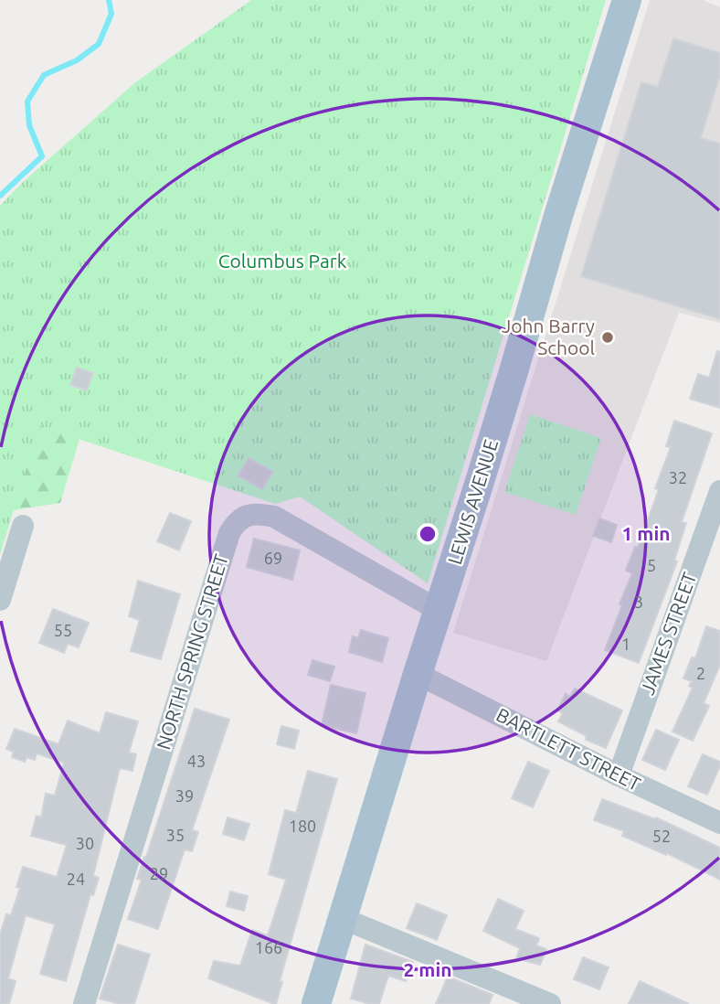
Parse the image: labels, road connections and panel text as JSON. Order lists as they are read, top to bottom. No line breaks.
{"streets":{"main road":["LEWIS AVENUE"],"street":["JAMES STREET","NORTH SPRING STREET","BARTLETT STREET"]},"crossings":[["LEWIS AVENUE","NORTH SPRING STREET"],["LEWIS AVENUE","BARTLETT STREET"],["JAMES STREET","BARTLETT STREET"]],"parks":["Columbus Park"],"places":["John Barry School"],"house_numbers":["32","69","5","3","55","1","2","43","39","180","35","52","30","29","24","166"],"rings":["1 min","2 min"]}
